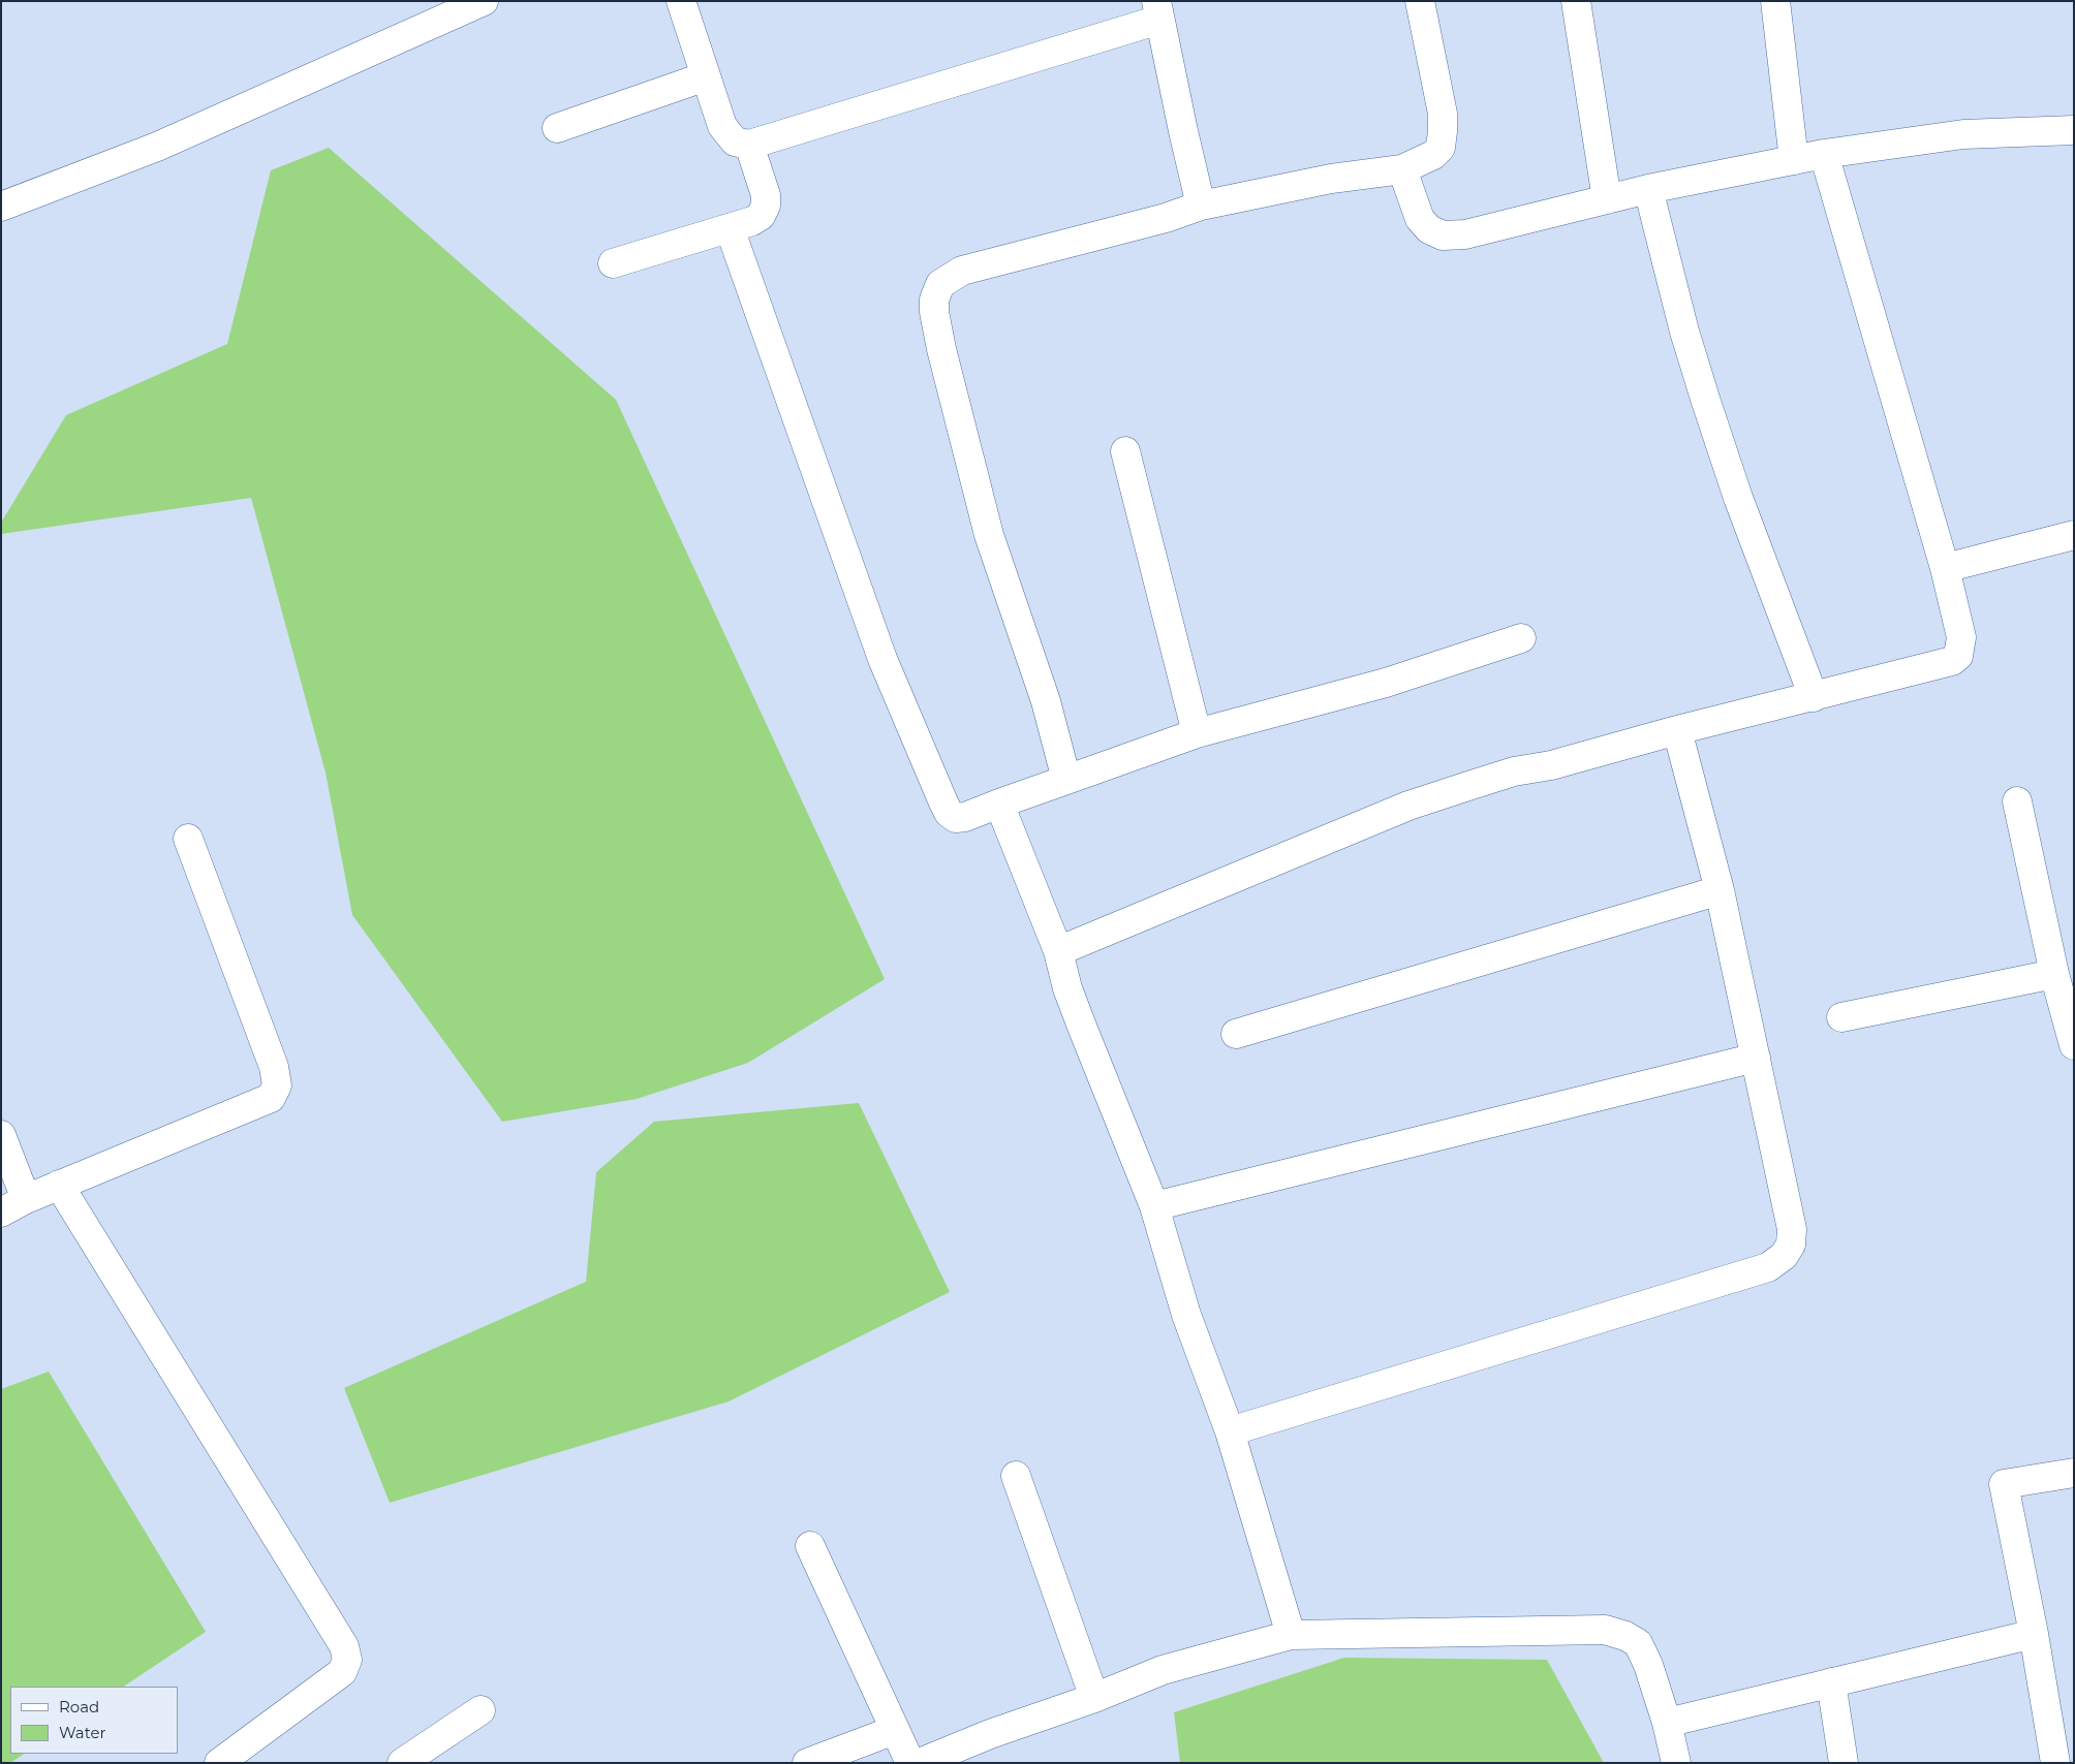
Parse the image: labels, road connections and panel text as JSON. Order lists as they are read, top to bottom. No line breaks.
{"legend":["Road","Water"]}
